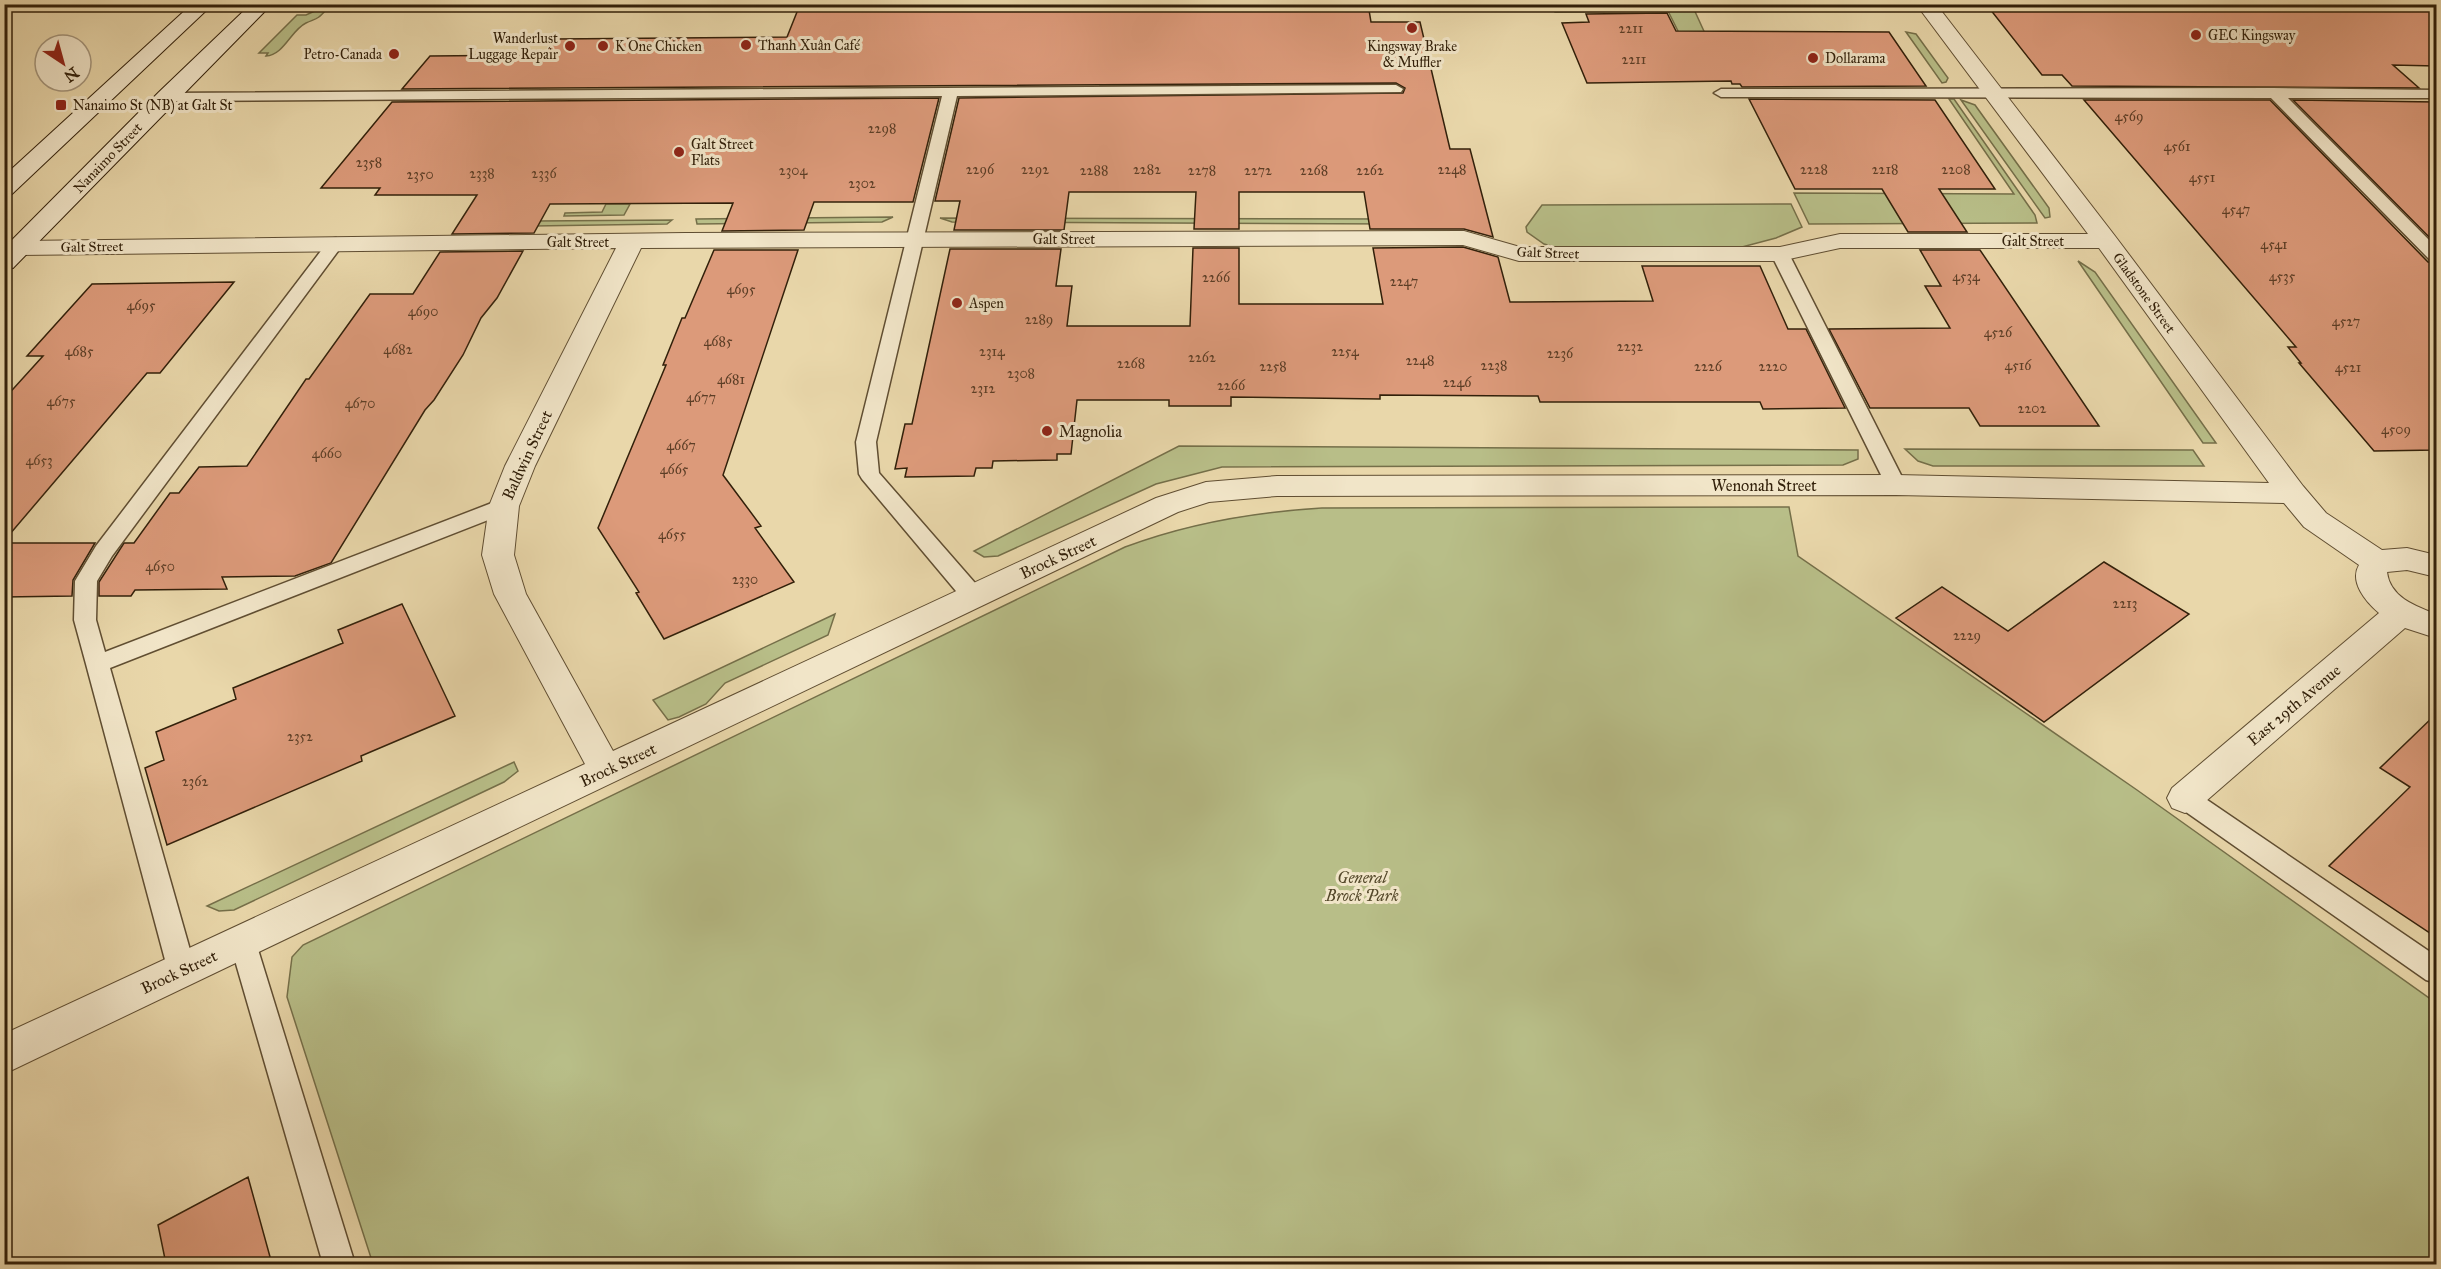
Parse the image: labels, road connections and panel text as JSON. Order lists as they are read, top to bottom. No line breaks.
{"streets":{"street":["Nanaimo Street","Galt Street","Gladstone Street","Baldwin Street","Wenonah Street","Brock Street","East 29th Avenue"]},"crossings":[["Nanaimo Street","Galt Street"],["Galt Street","Gladstone Street"],["Galt Street","Baldwin Street"],["Gladstone Street","Wenonah Street"],["Baldwin Street","Brock Street"],["Wenonah Street","Brock Street"]],"parks":["General Brock Park"],"places":{"other":["Kingsway Brake & Muffler","GEC Kingsway","Thanh Xuân Café","Wanderlust Luggage Repair","K One Chicken","Petro-Canada","Dollarama","Galt Street Flats","Aspen","Magnolia"],"transit":["Nanaimo St (NB) at Galt St"]},"house_numbers":["2211","2211","4569","2298","4561","2358","2296","2292","2282","2248","2228","2218","2208","2304","2288","2278","2272","2268","2262","2338","2336","2350","4551","2302","4547","4541","4534","4535","2266","2247","4695","4695","4690","2289","4527","4526","4685","2232","4682","4685","2314","2254","2236","2262","2248","2268","2238","4516","2258","2226","2220","4521","2308","4681","2246","2266","2312","4677","4675","4670","2202","4509","4667","4660","4653","4665","4655","4650","2330","2213","2229","2352","2362"],"north":"bottom right"}
